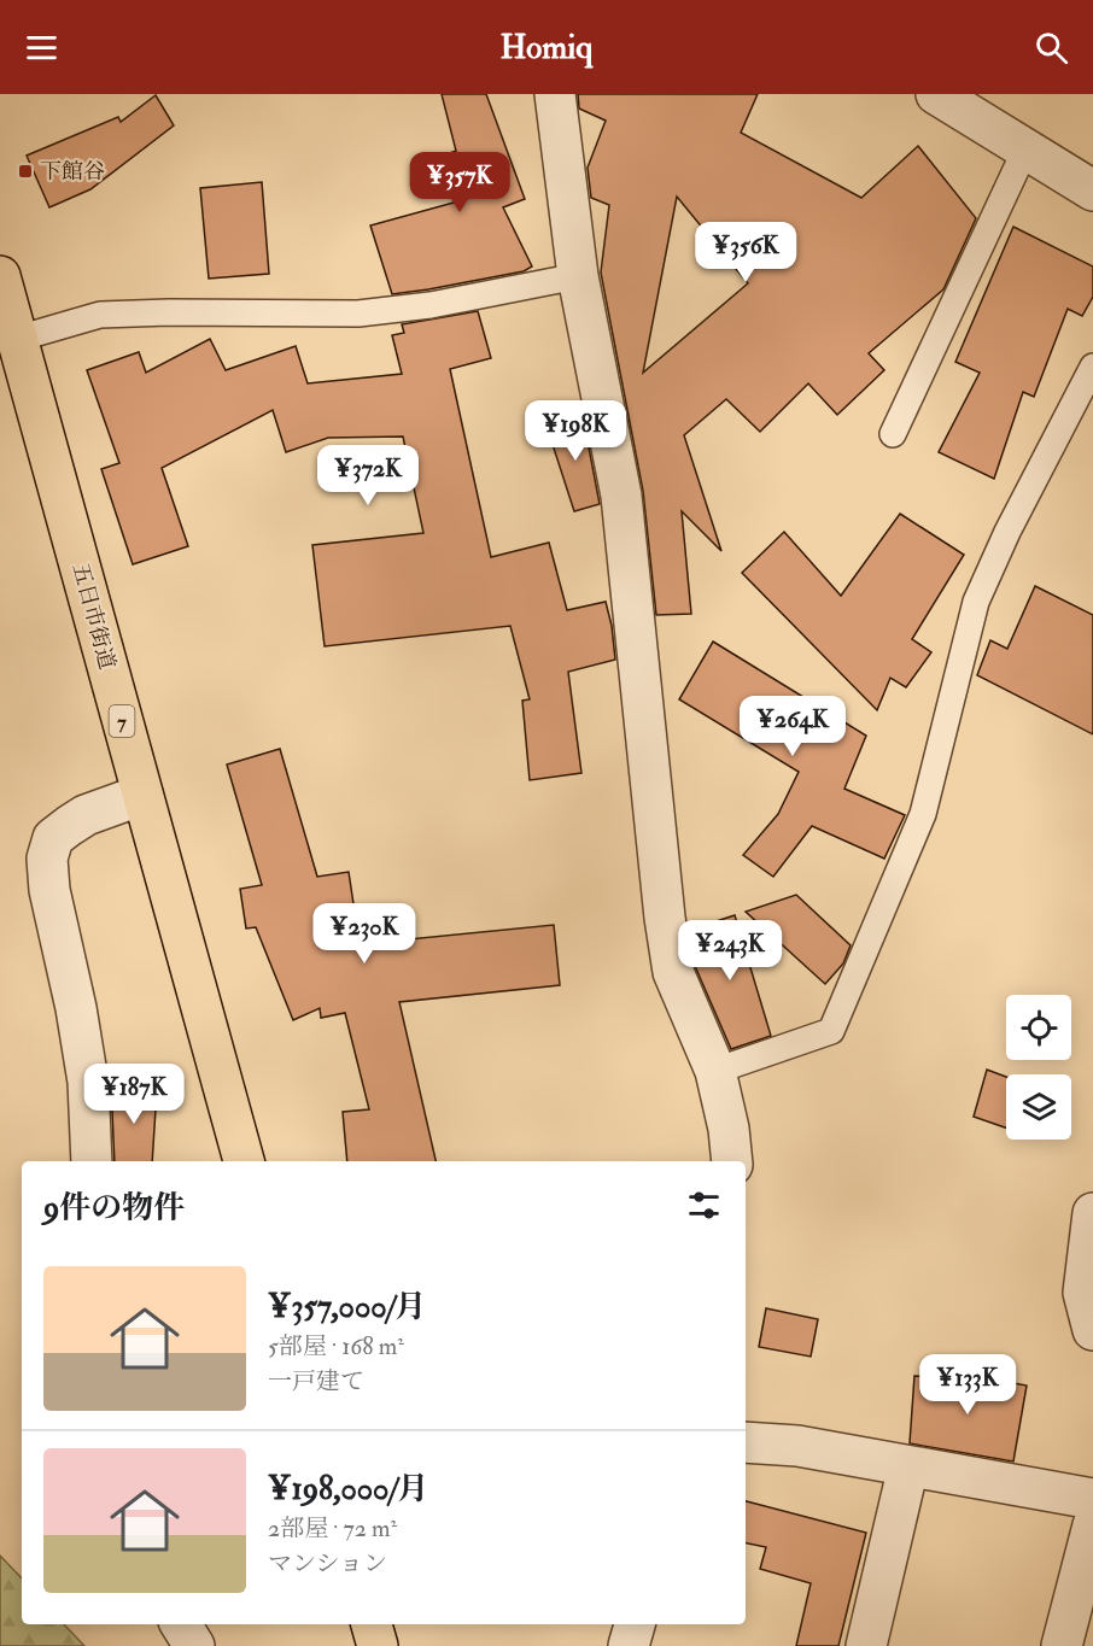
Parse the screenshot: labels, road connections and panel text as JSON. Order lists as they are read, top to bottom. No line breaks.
{"streets":{"main road":["五日市街道","7"]},"places":{"transit":["下館谷"]},"page":{"header":"Homiq","price":["¥357K","¥356K","¥198K","¥372K","¥264K","¥230K","¥243K","¥187K","¥133K"],"heading":"9件の物件","list":[{"name":"¥357,000/月","note":"5部屋 · 168 m² · 一戸建て"},{"name":"¥198,000/月","note":"2部屋 · 72 m² · マンション"}]}}
